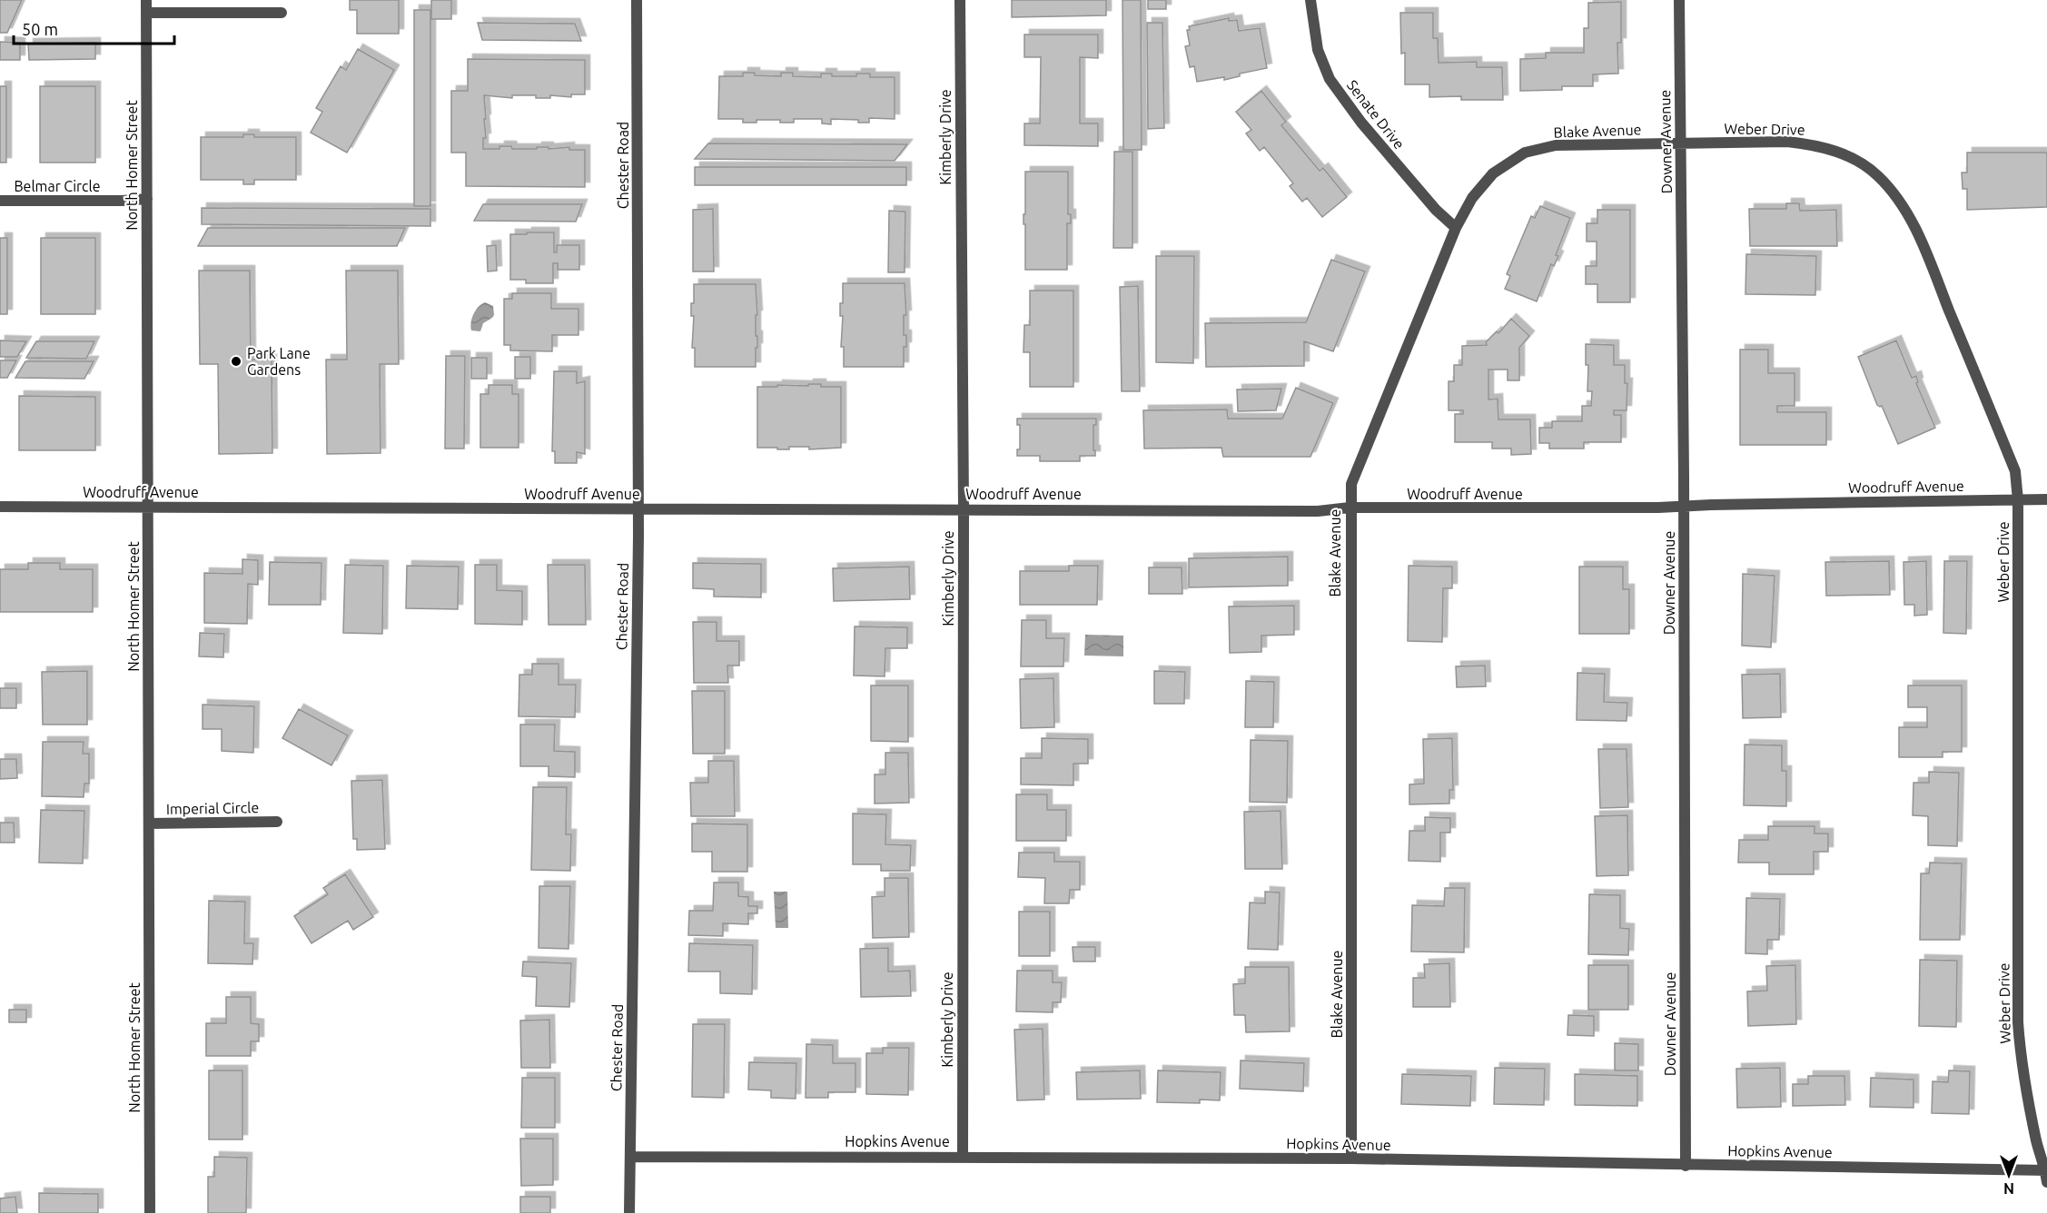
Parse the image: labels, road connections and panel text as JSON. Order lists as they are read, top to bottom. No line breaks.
{"streets":{"street":["Senate Drive","Weber Drive","Blake Avenue","Kimberly Drive","Downer Avenue","North Homer Street","Chester Road","Belmar Circle","Woodruff Avenue","Imperial Circle","Hopkins Avenue"]},"crossings":[["Senate Drive","Blake Avenue"],["Weber Drive","Blake Avenue"],["Weber Drive","Downer Avenue"],["Weber Drive","Woodruff Avenue"],["Weber Drive","Hopkins Avenue"],["Blake Avenue","Downer Avenue"],["Blake Avenue","Woodruff Avenue"],["Blake Avenue","Hopkins Avenue"],["Kimberly Drive","Woodruff Avenue"],["Kimberly Drive","Hopkins Avenue"],["Downer Avenue","Woodruff Avenue"],["Downer Avenue","Hopkins Avenue"],["North Homer Street","Belmar Circle"],["North Homer Street","Woodruff Avenue"],["North Homer Street","Imperial Circle"],["Chester Road","Woodruff Avenue"],["Chester Road","Hopkins Avenue"]],"places":["Park Lane Gardens"],"scale_bar":"50 m","north":"bottom"}
